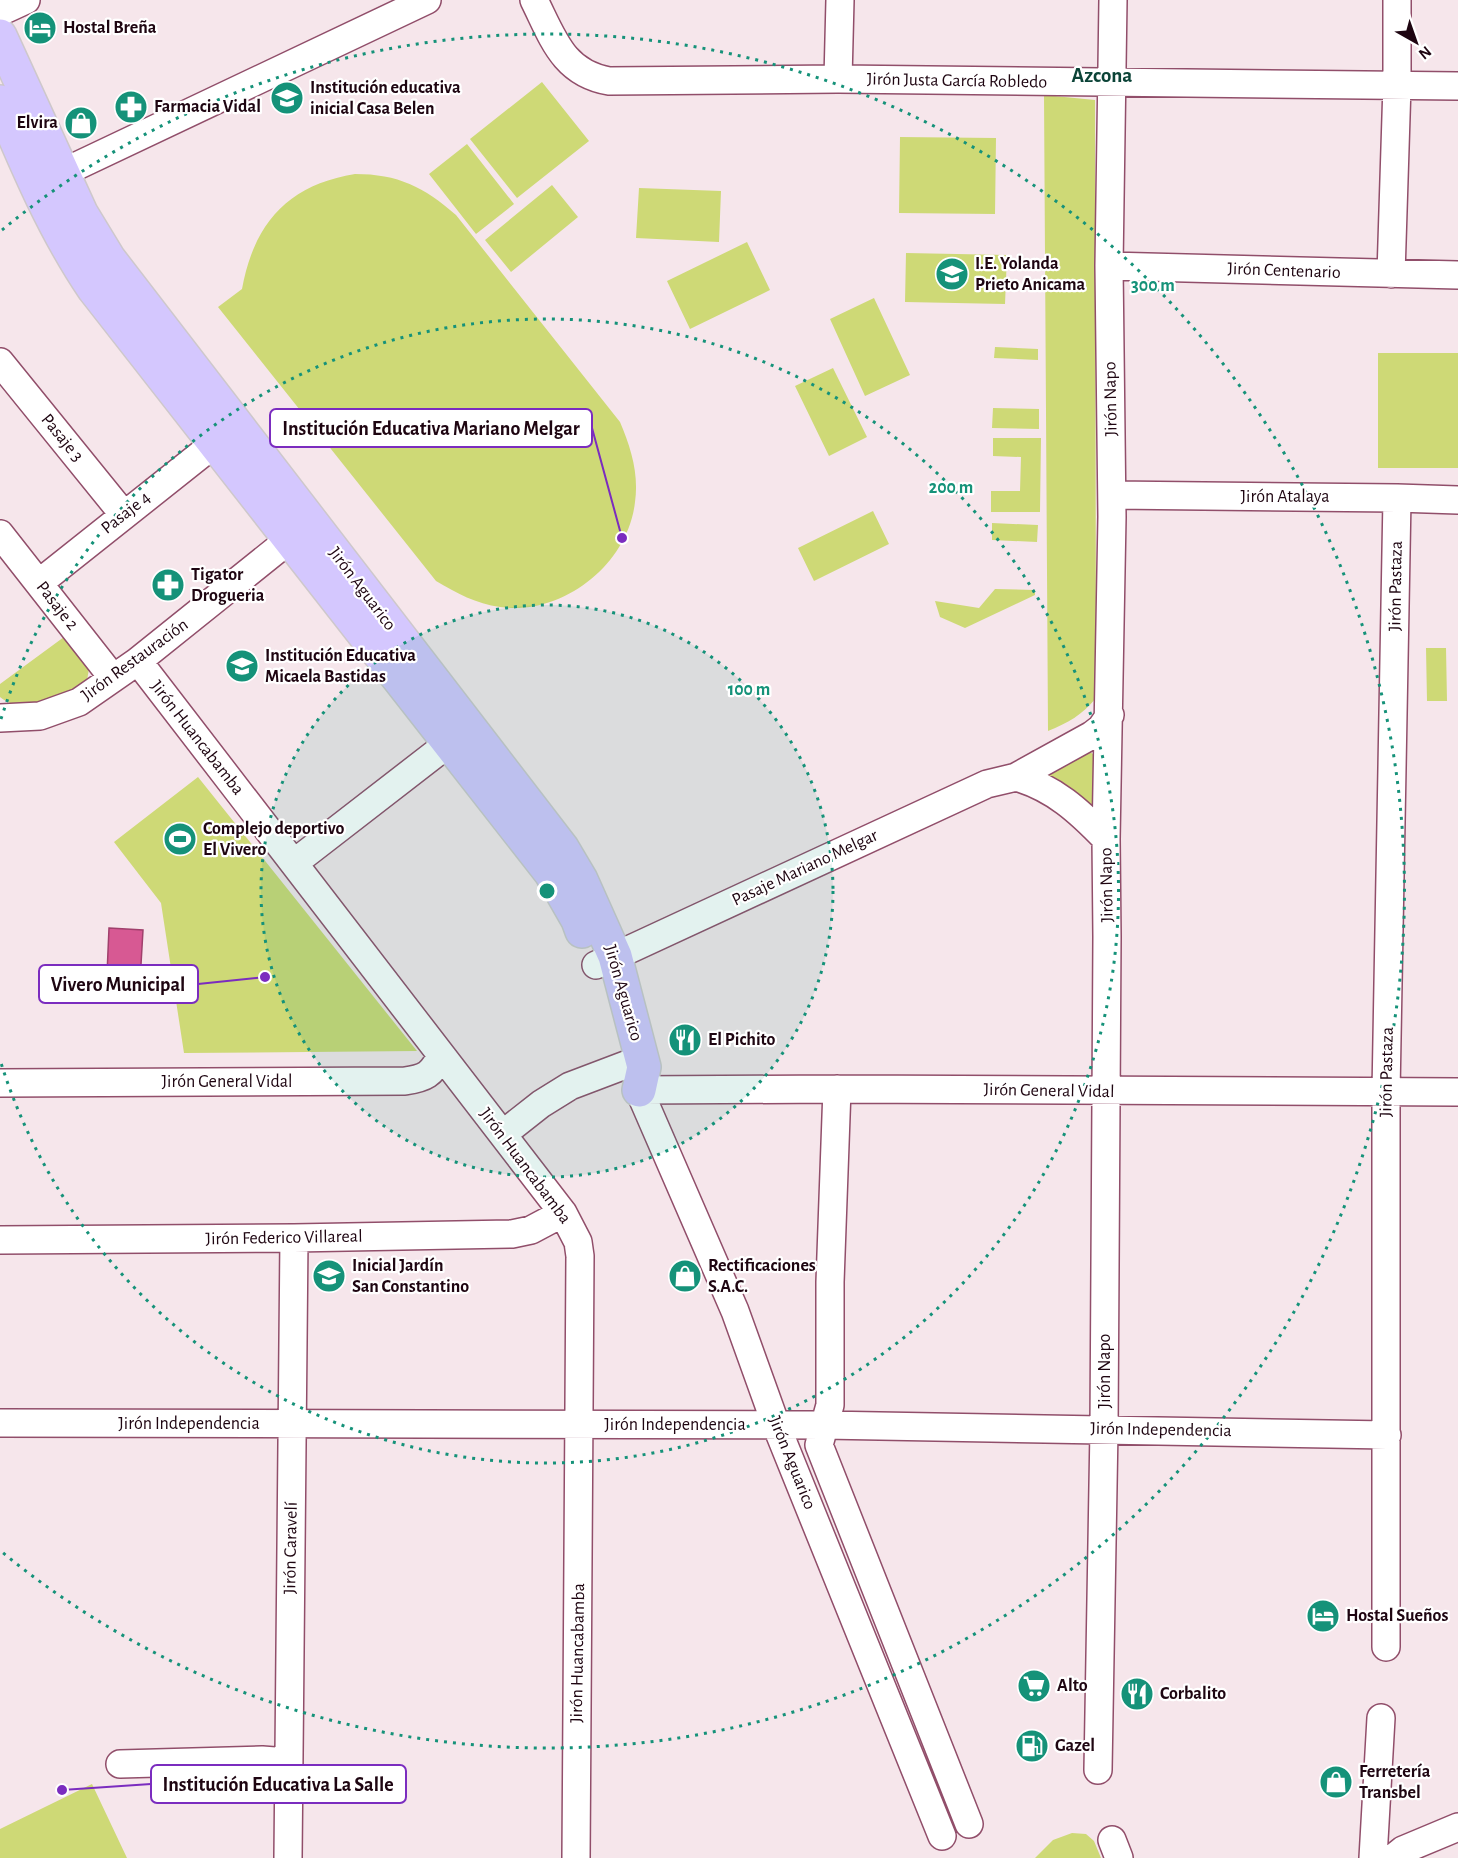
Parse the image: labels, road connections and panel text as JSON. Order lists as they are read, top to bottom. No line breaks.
{"streets":{"main road":["Jirón Aguarico"],"street":["Jirón Justa García Robledo","Jirón Centenario","Jirón Napo","Pasaje 3","Jirón Atalaya","Pasaje 4","Jirón Pastaza","Pasaje 2","Jirón Restauración","Jirón Huancabamba","Pasaje Mariano Melgar","Jirón General Vidal","Jirón Federico Villareal","Jirón Independencia","Jirón Caravelí"]},"crossings":[["Jirón Justa García Robledo","Jirón Napo"],["Jirón Centenario","Jirón Napo"],["Jirón Napo","Jirón Atalaya"],["Jirón Napo","Pasaje Mariano Melgar"],["Jirón Napo","Jirón General Vidal"],["Jirón Napo","Jirón Independencia"],["Pasaje 3","Pasaje 4"],["Jirón Atalaya","Jirón Pastaza"],["Pasaje 4","Jirón Aguarico"],["Pasaje 4","Pasaje 2"],["Jirón Pastaza","Jirón General Vidal"],["Jirón Pastaza","Jirón Independencia"],["Jirón Aguarico","Jirón Restauración"],["Jirón Aguarico","Pasaje Mariano Melgar"],["Jirón Aguarico","Jirón General Vidal"],["Jirón Aguarico","Jirón Independencia"],["Pasaje 2","Jirón Restauración"],["Jirón Restauración","Jirón Huancabamba"],["Jirón Huancabamba","Jirón General Vidal"],["Jirón Huancabamba","Jirón Federico Villareal"],["Jirón Huancabamba","Jirón Independencia"],["Jirón Federico Villareal","Jirón Caravelí"],["Jirón Independencia","Jirón Caravelí"]],"districts":["Azcona"],"places":{"hotel":["Hostal Breña","Hostal Sueños"],"school or university":["Institución educativa inicial Casa Belen","I.E. Yolanda Prieto Anicama","Institución Educativa Micaela Bastidas","Inicial Jardín San Constantino"],"pharmacy":["Farmacia Vidal","Tigator Drogueria"],"shop":["Elvira","Rectificaciones S.A.C.","Ferretería Transbel"],"other":["Institución Educativa Mariano Melgar","Vivero Municipal","Institución Educativa La Salle"],"sports":["Complejo deportivo El Vivero"],"restaurant":["El Pichito","Corbalito"],"supermarket":["Alto"],"fuel station":["Gazel"]},"north":"bottom right","rings":["300 m","200 m","100 m"]}
